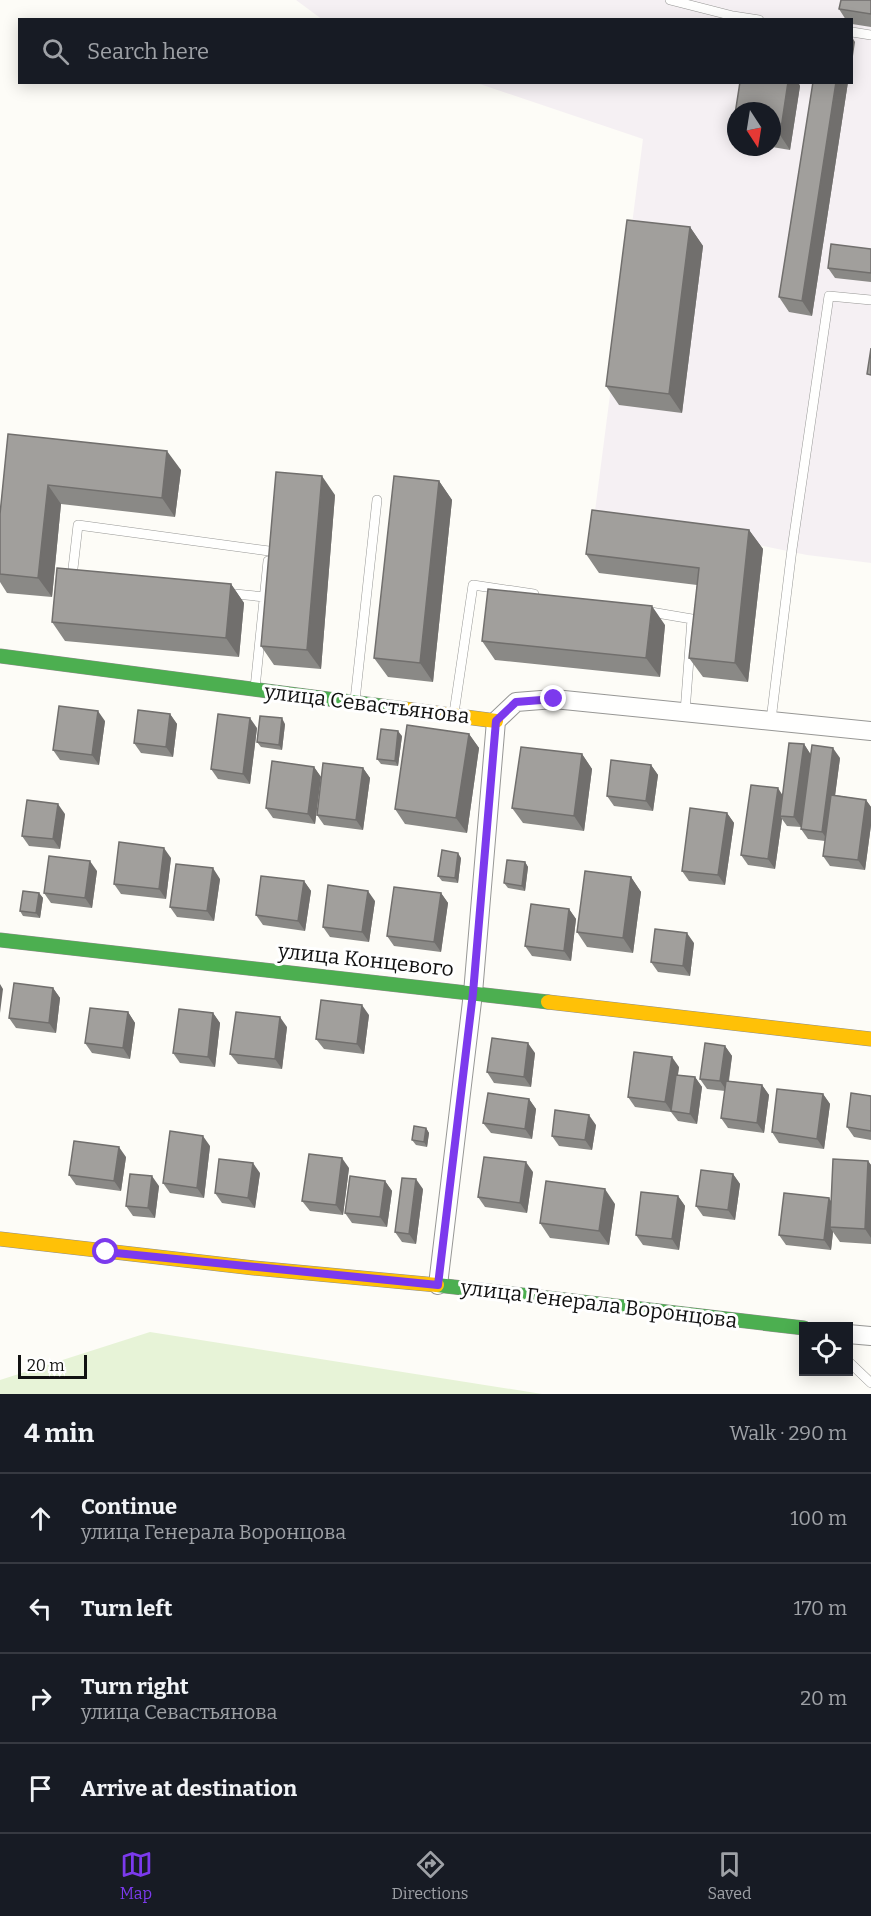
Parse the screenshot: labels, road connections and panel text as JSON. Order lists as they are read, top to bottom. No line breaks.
{"streets":{"street":["улица Севастьянова","улица Концевого","улица Генерала Воронцова"]},"scale_bar":"20 m","north":"bottom","page":{"search":"Search here","scale":"20 m","heading":["4 min","Walk · 290 m"],"list":[["Continue","улица Генерала Воронцова","100 m"],["Turn left","170 m"],["Turn right","улица Севастьянова","20 m"],"Arrive at destination"],"nav":["Map","Directions","Saved"]}}
